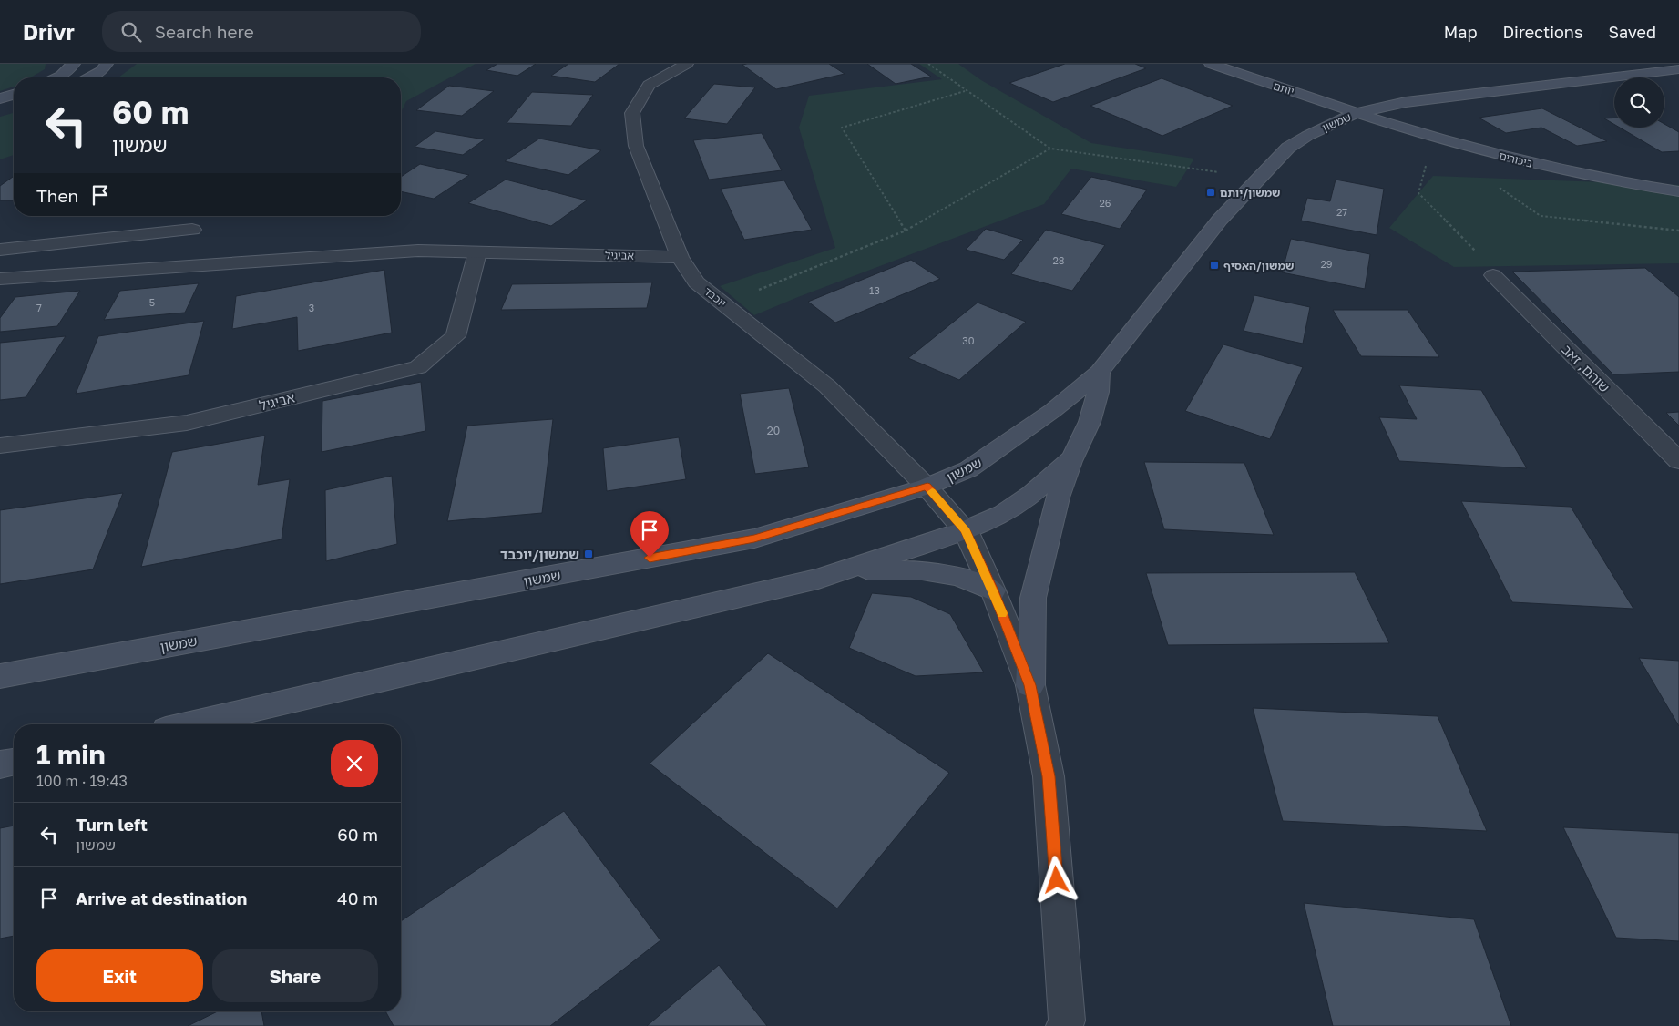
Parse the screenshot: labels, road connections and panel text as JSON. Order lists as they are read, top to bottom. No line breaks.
{"streets":{"street":["יותם","שמשון","ביכורים","אביגיל","יוכבד","שוהם, זאב"]},"crossings":[["יותם","שמשון"],["יותם","ביכורים"],["שמשון","ביכורים"],["שמשון","יוכבד"],["אביגיל","יוכבד"]],"places":{"transit":["שמשון/יותם","שמשון/האסיף","שמשון/יוכבד"]},"house_numbers":["26","27","28","29","13","5","7","3","30","20"],"page":{"header":"Drivr","search":"Search here","nav":["Map","Directions","Saved"],"turn":["60 m","שמשון"],"then":"Then","heading":["1 min","100 m · 19:43"],"list":[{"name":"Turn left","note":"שמשון","value":"60 m"},{"name":"Arrive at destination","value":"40 m"}],"buttons":["Exit","Share"]}}
